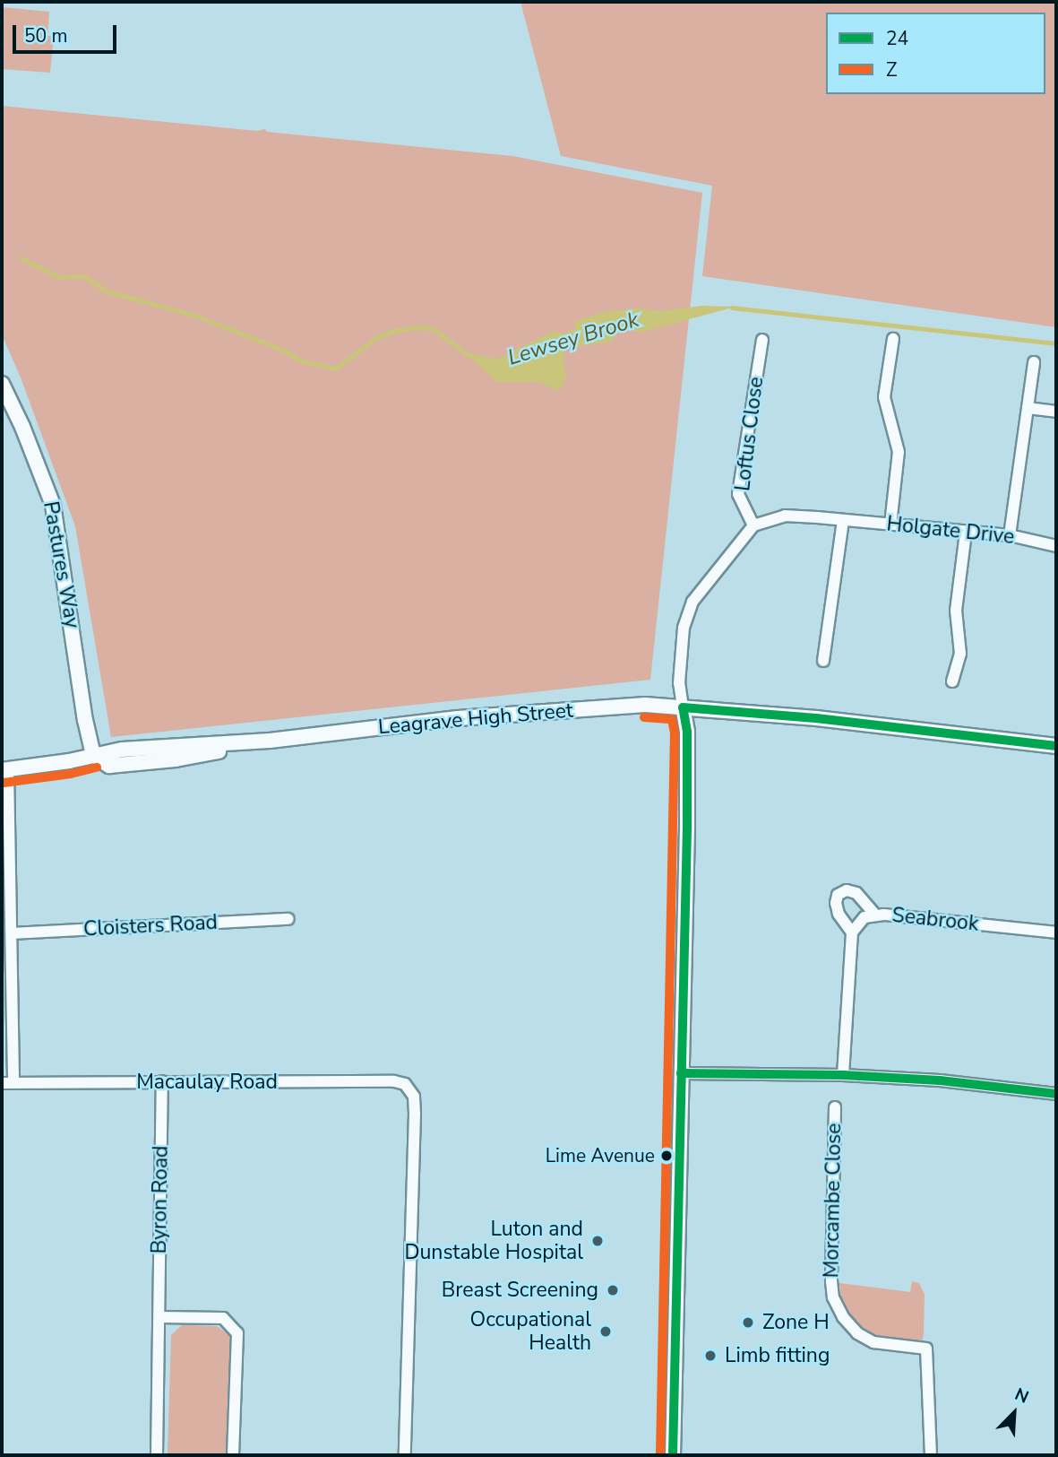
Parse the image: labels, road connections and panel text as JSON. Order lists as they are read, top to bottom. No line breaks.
{"streets":{"street":["Loftus Close","Holgate Drive","Pastures Way","Leagrave High Street","Seabrook","Cloisters Road","Macaulay Road","Byron Road","Morcambe Close"]},"crossings":[["Loftus Close","Holgate Drive"],["Pastures Way","Leagrave High Street"],["Macaulay Road","Byron Road"]],"water":["Lewsey Brook"],"places":["Lime Avenue","Luton and Dunstable Hospital","Breast Screening","Zone H","Occupational Health","Limb fitting"],"lines":["transit line 24","transit line Z"],"legend":["24","Z"],"scale_bar":"50 m","north":"top right"}
